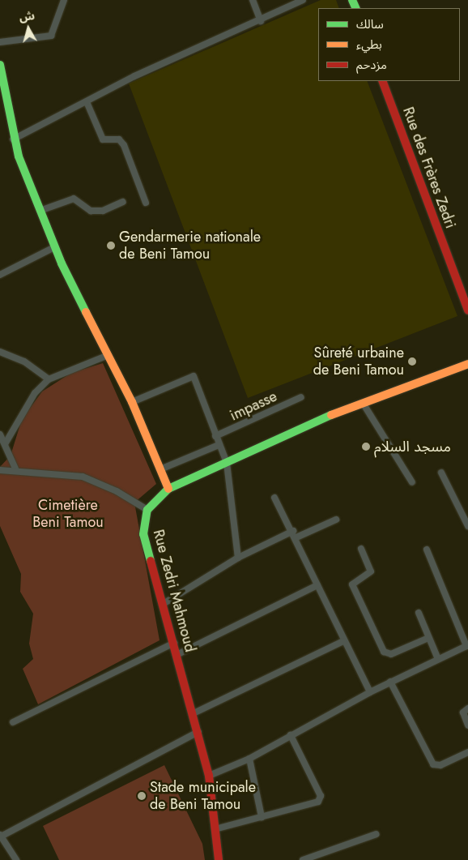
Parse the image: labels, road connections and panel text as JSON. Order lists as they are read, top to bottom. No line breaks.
{"streets":{"street":["Rue des Frères Zedri","impasse","Rue Zedri Mahmoud"]},"parks":["Cimetière Beni Tamou"],"places":["Gendarmerie nationale de Beni Tamou","Sûreté urbaine de Beni Tamou","مسجد السلام","Stade municipale de Beni Tamou"],"legend":["سالك","بطيء","مزدحم"],"north":"top"}
